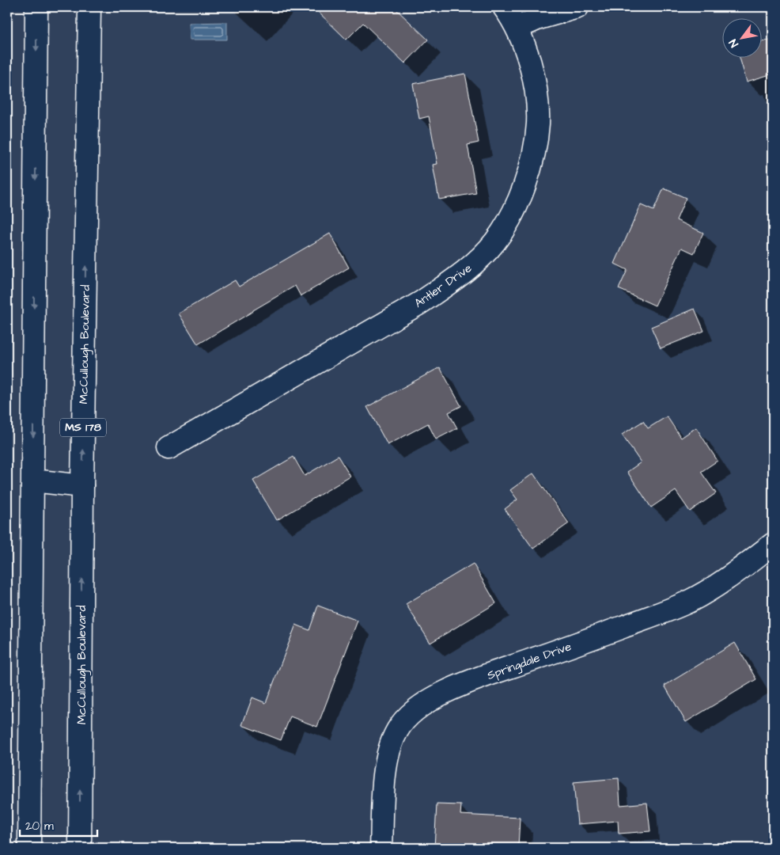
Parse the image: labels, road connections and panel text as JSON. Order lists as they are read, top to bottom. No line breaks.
{"streets":{"main road":["Antler Drive","McCullough Boulevard","MS 178","Springdale Drive"]},"scale_bar":"20 m","north":"bottom left"}
